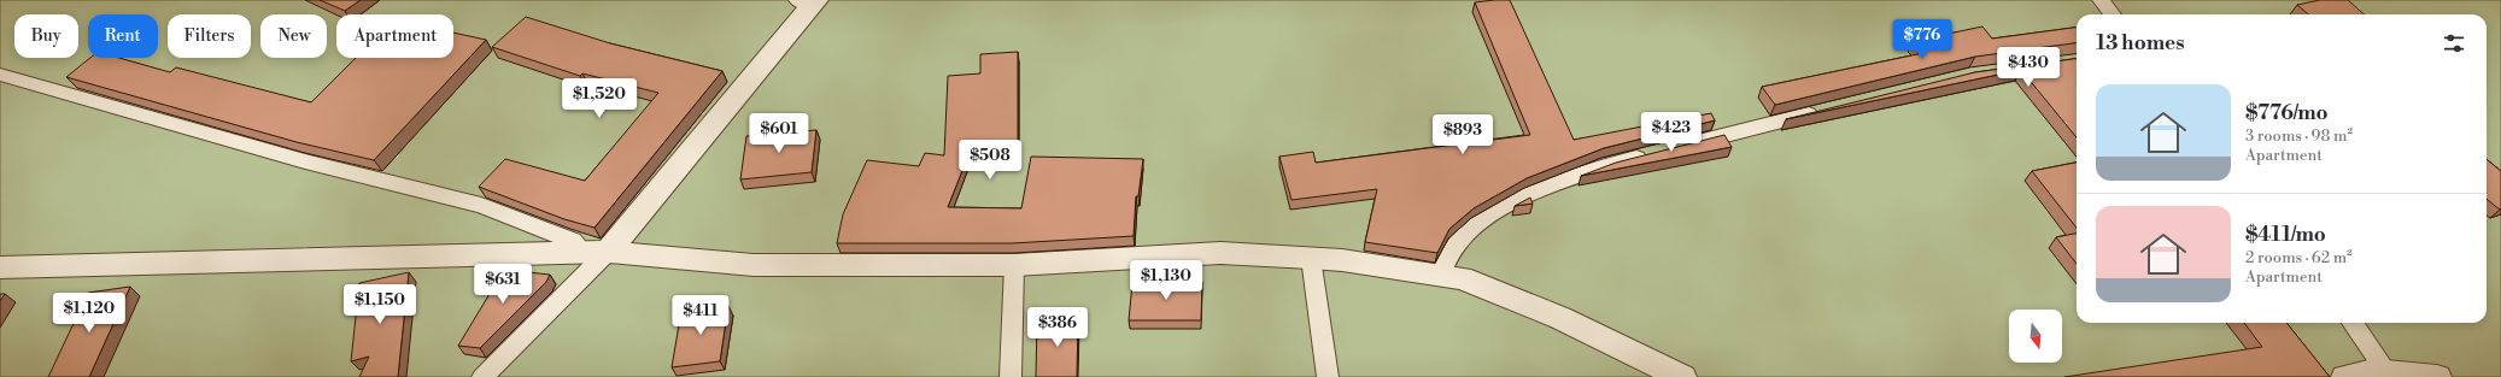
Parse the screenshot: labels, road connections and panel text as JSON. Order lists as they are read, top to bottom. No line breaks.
{"north":"bottom","page":{"chip":["Buy","Rent","Filters","New","Apartment"],"heading":"13 homes","price":["$776","$430","$1,520","$423","$601","$893","$508","$1,130","$631","$1,150","$1,120","$411","$386"],"list":[{"name":"$776/mo","note":"3 rooms · 98 m² · Apartment"},{"name":"$411/mo","note":"2 rooms · 62 m² · Apartment"}]}}
